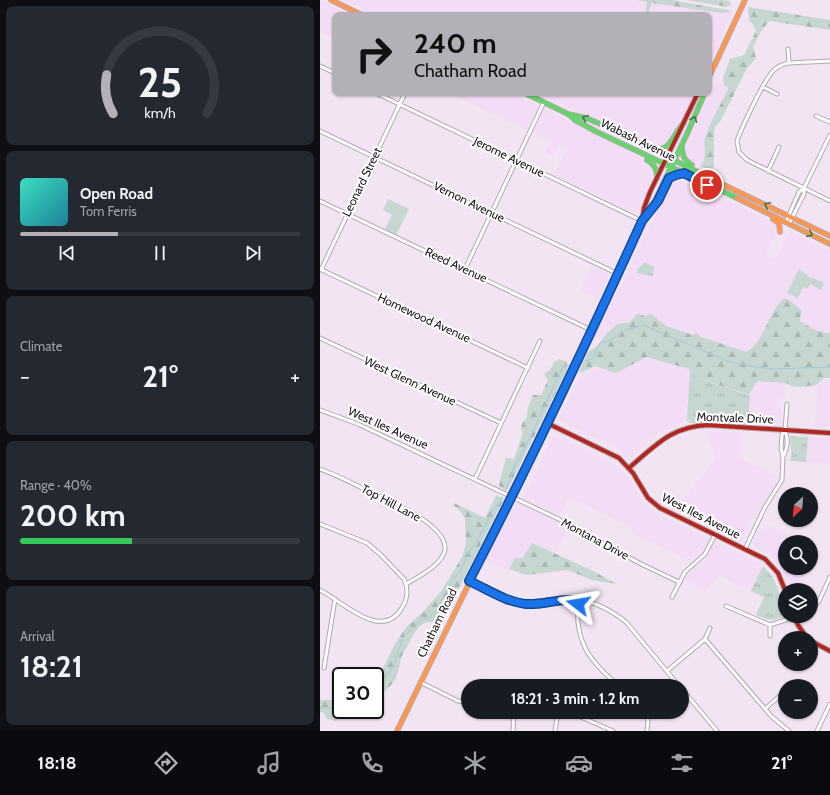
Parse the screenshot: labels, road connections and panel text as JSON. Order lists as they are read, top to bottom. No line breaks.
{"streets":{"main road":["Wabash Avenue","Montvale Drive","West Iles Avenue","Chatham Road"],"street":["Jerome Avenue","Leonard Street","Vernon Avenue","Reed Avenue","Homewood Avenue","West Glenn Avenue","Top Hill Lane","Montana Drive"]},"crossings":[["Wabash Avenue","Chatham Road"],["Jerome Avenue","Leonard Street"],["Jerome Avenue","Chatham Road"],["Leonard Street","Vernon Avenue"],["Leonard Street","Reed Avenue"],["Leonard Street","Homewood Avenue"],["Vernon Avenue","Chatham Road"],["Reed Avenue","Chatham Road"],["Montvale Drive","West Iles Avenue"],["West Iles Avenue","Montana Drive"],["West Iles Avenue","Chatham Road"],["Montana Drive","Chatham Road"]],"north":"bottom left","page":{"turn":["240 m","Chatham Road"],"song":["Open Road","Tom Ferris"],"tile":["Climate",["Range · 40%","200 km"],["Arrival","18:21"]],"heat":["−","21°","+"],"map_buttons":["+","−"],"limit":"30","trip":"18:21 · 3 min · 1.2 km","tabs":["18:18","21°"],"gauge":["25","km/h"]}}
